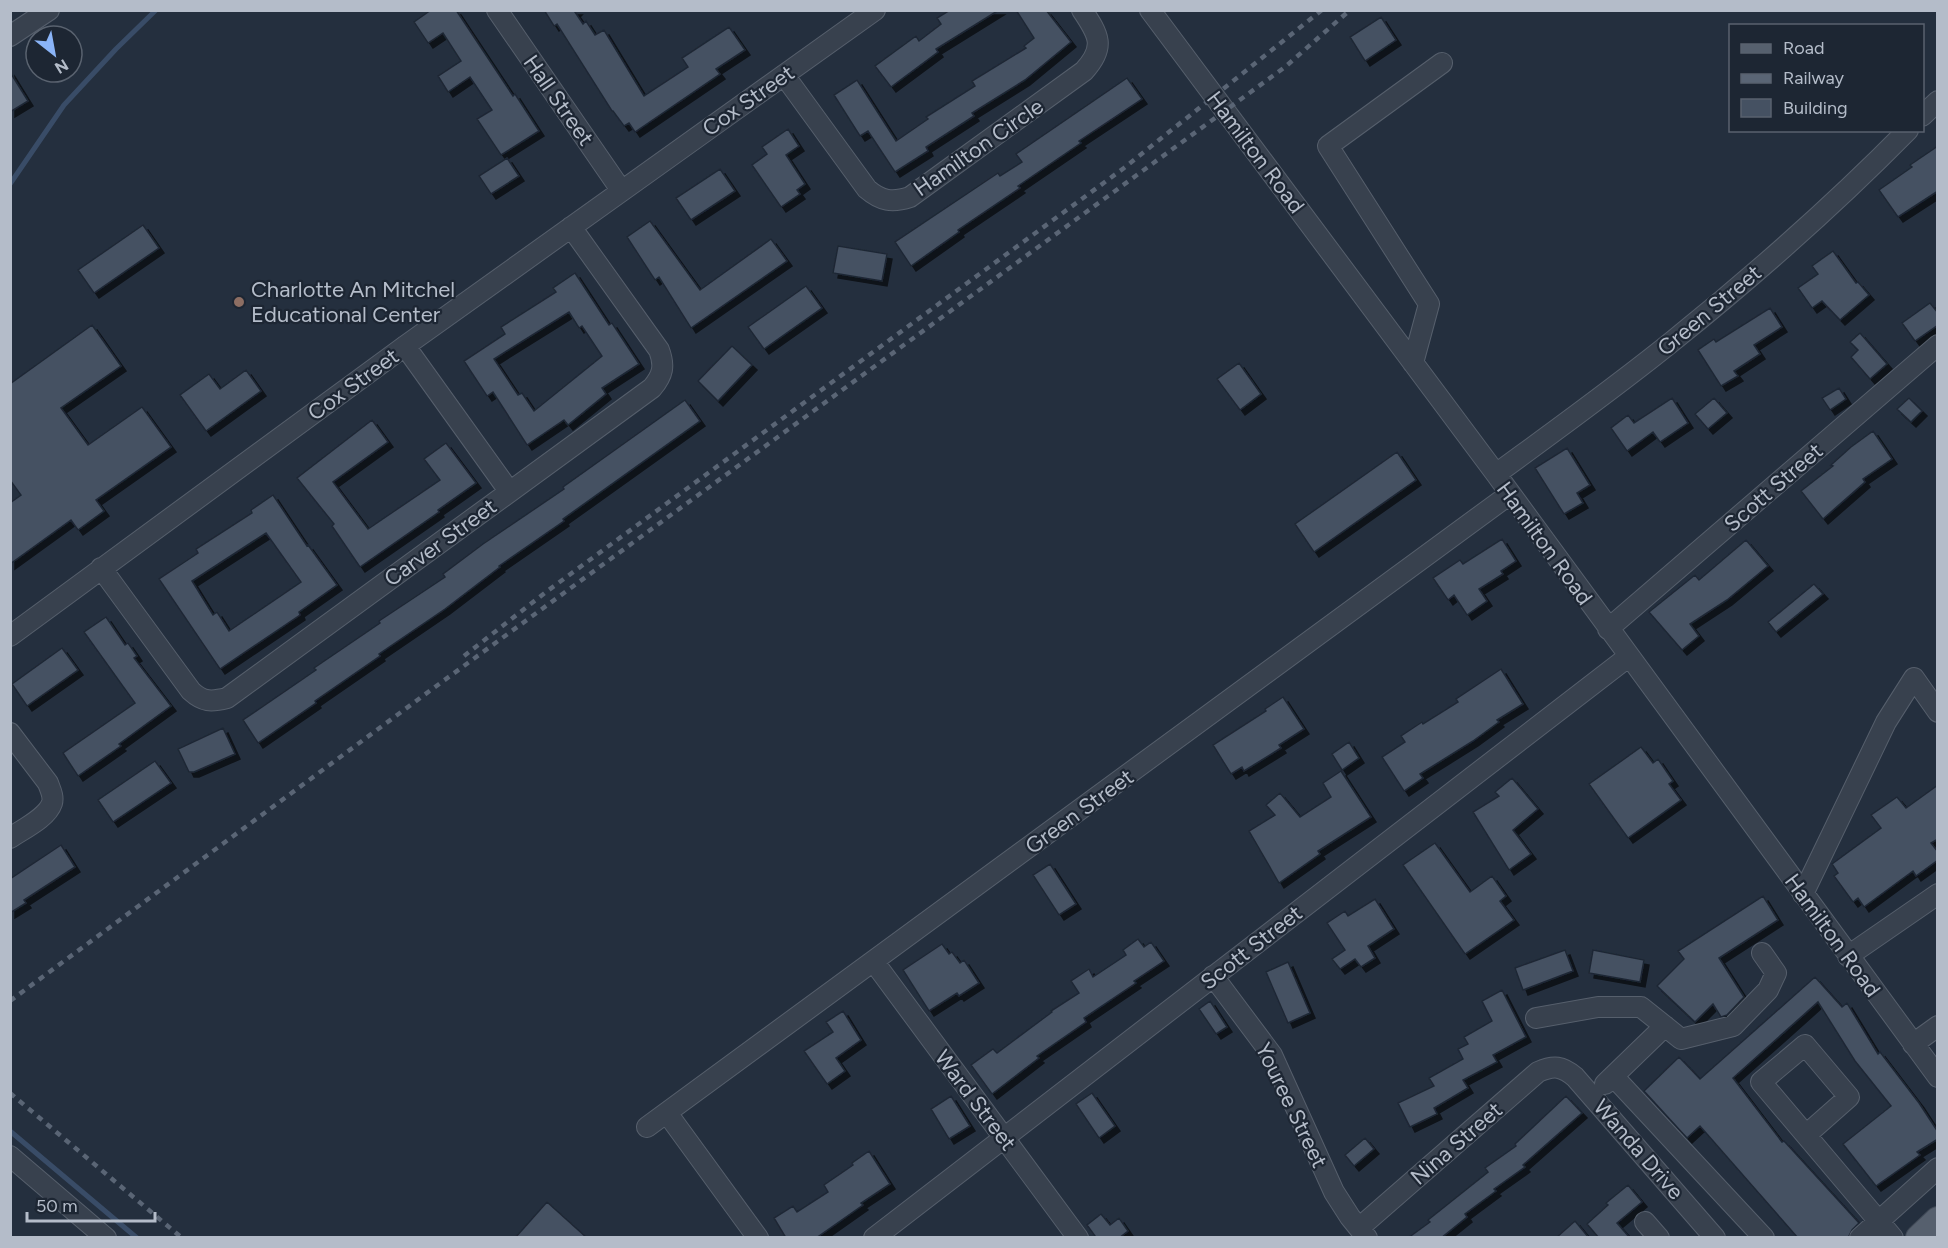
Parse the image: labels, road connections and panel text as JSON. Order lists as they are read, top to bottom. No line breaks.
{"streets":{"street":["Hall Street","Cox Street","Hamilton Circle","Hamilton Road","Green Street","Scott Street","Carver Street","Ward Street","Youree Street","Nina Street","Wanda Drive"]},"crossings":[["Hall Street","Cox Street"],["Cox Street","Hamilton Circle"],["Cox Street","Carver Street"],["Hamilton Road","Green Street"],["Hamilton Road","Scott Street"],["Green Street","Ward Street"],["Scott Street","Ward Street"],["Scott Street","Youree Street"],["Youree Street","Nina Street"],["Nina Street","Wanda Drive"]],"places":["Charlotte An Mitchel Educational Center"],"legend":["Road","Railway","Building"],"scale_bar":"50 m","north":"bottom right"}
